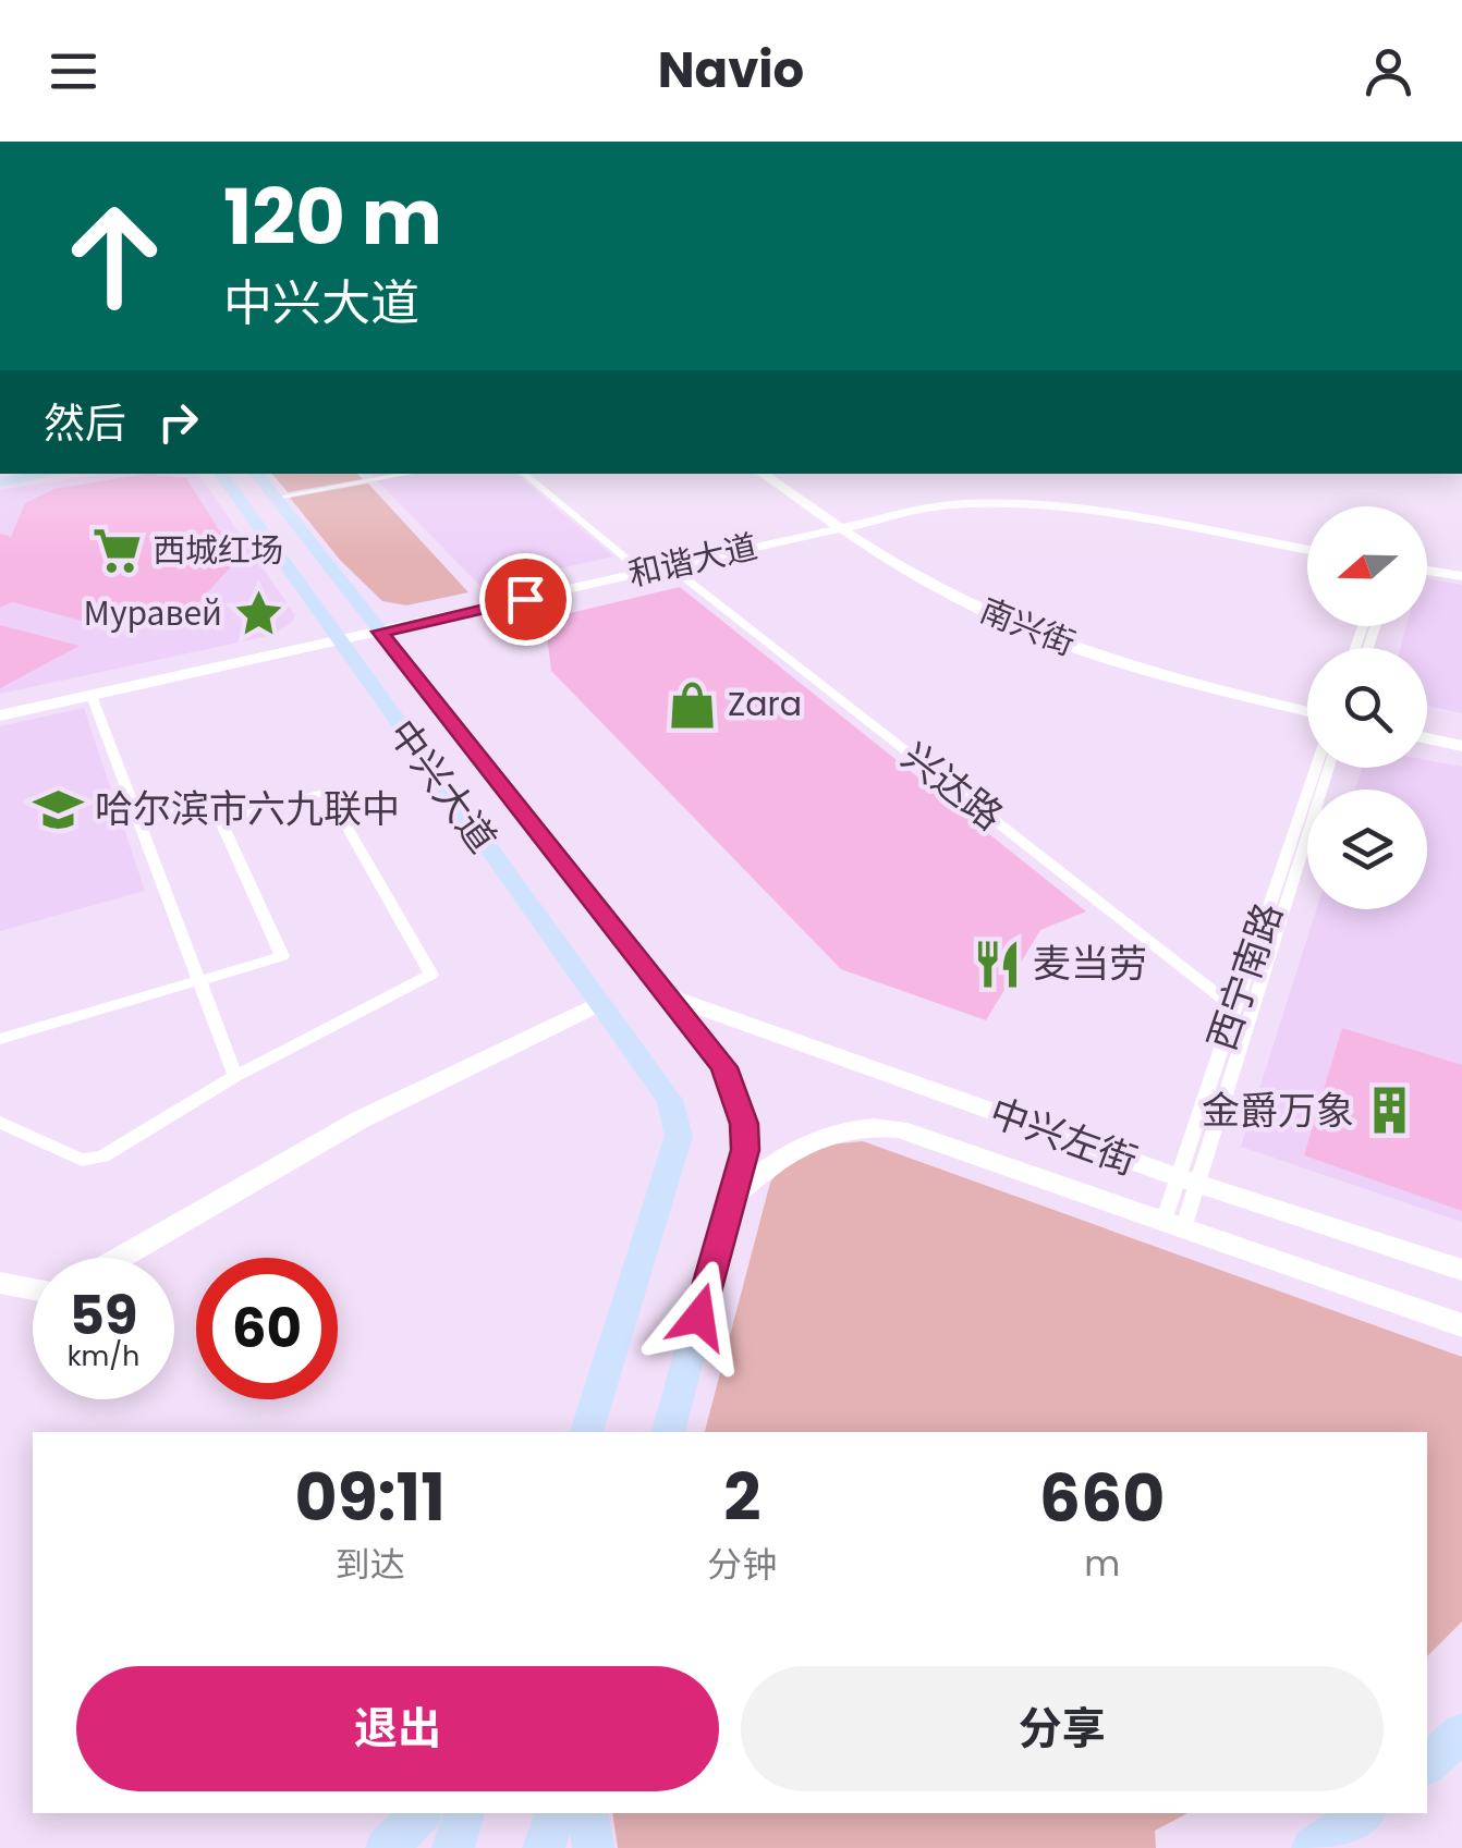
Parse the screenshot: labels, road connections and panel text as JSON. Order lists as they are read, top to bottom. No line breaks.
{"streets":{"main road":["和谐大道","南兴街","中兴大道","中兴左街"],"street":["兴达路","西宁南路"]},"crossings":[["和谐大道","南兴街"],["和谐大道","中兴大道"],["和谐大道","兴达路"],["中兴大道","中兴左街"],["兴达路","西宁南路"],["西宁南路","中兴左街"]],"places":{"supermarket":["西城红场"],"place":["Муравей"],"shop":["Zara"],"school or university":["哈尔滨市六九联中"],"restaurant":["麦当劳"],"building":["金爵万象"]},"north":"left","page":{"header":"Navio","turn":["120 m","中兴大道"],"then":"然后","speed":"59 km/h","limit":"60","eta":["09:11","到达","2","分钟","660","m"],"buttons":["退出","分享"]}}
